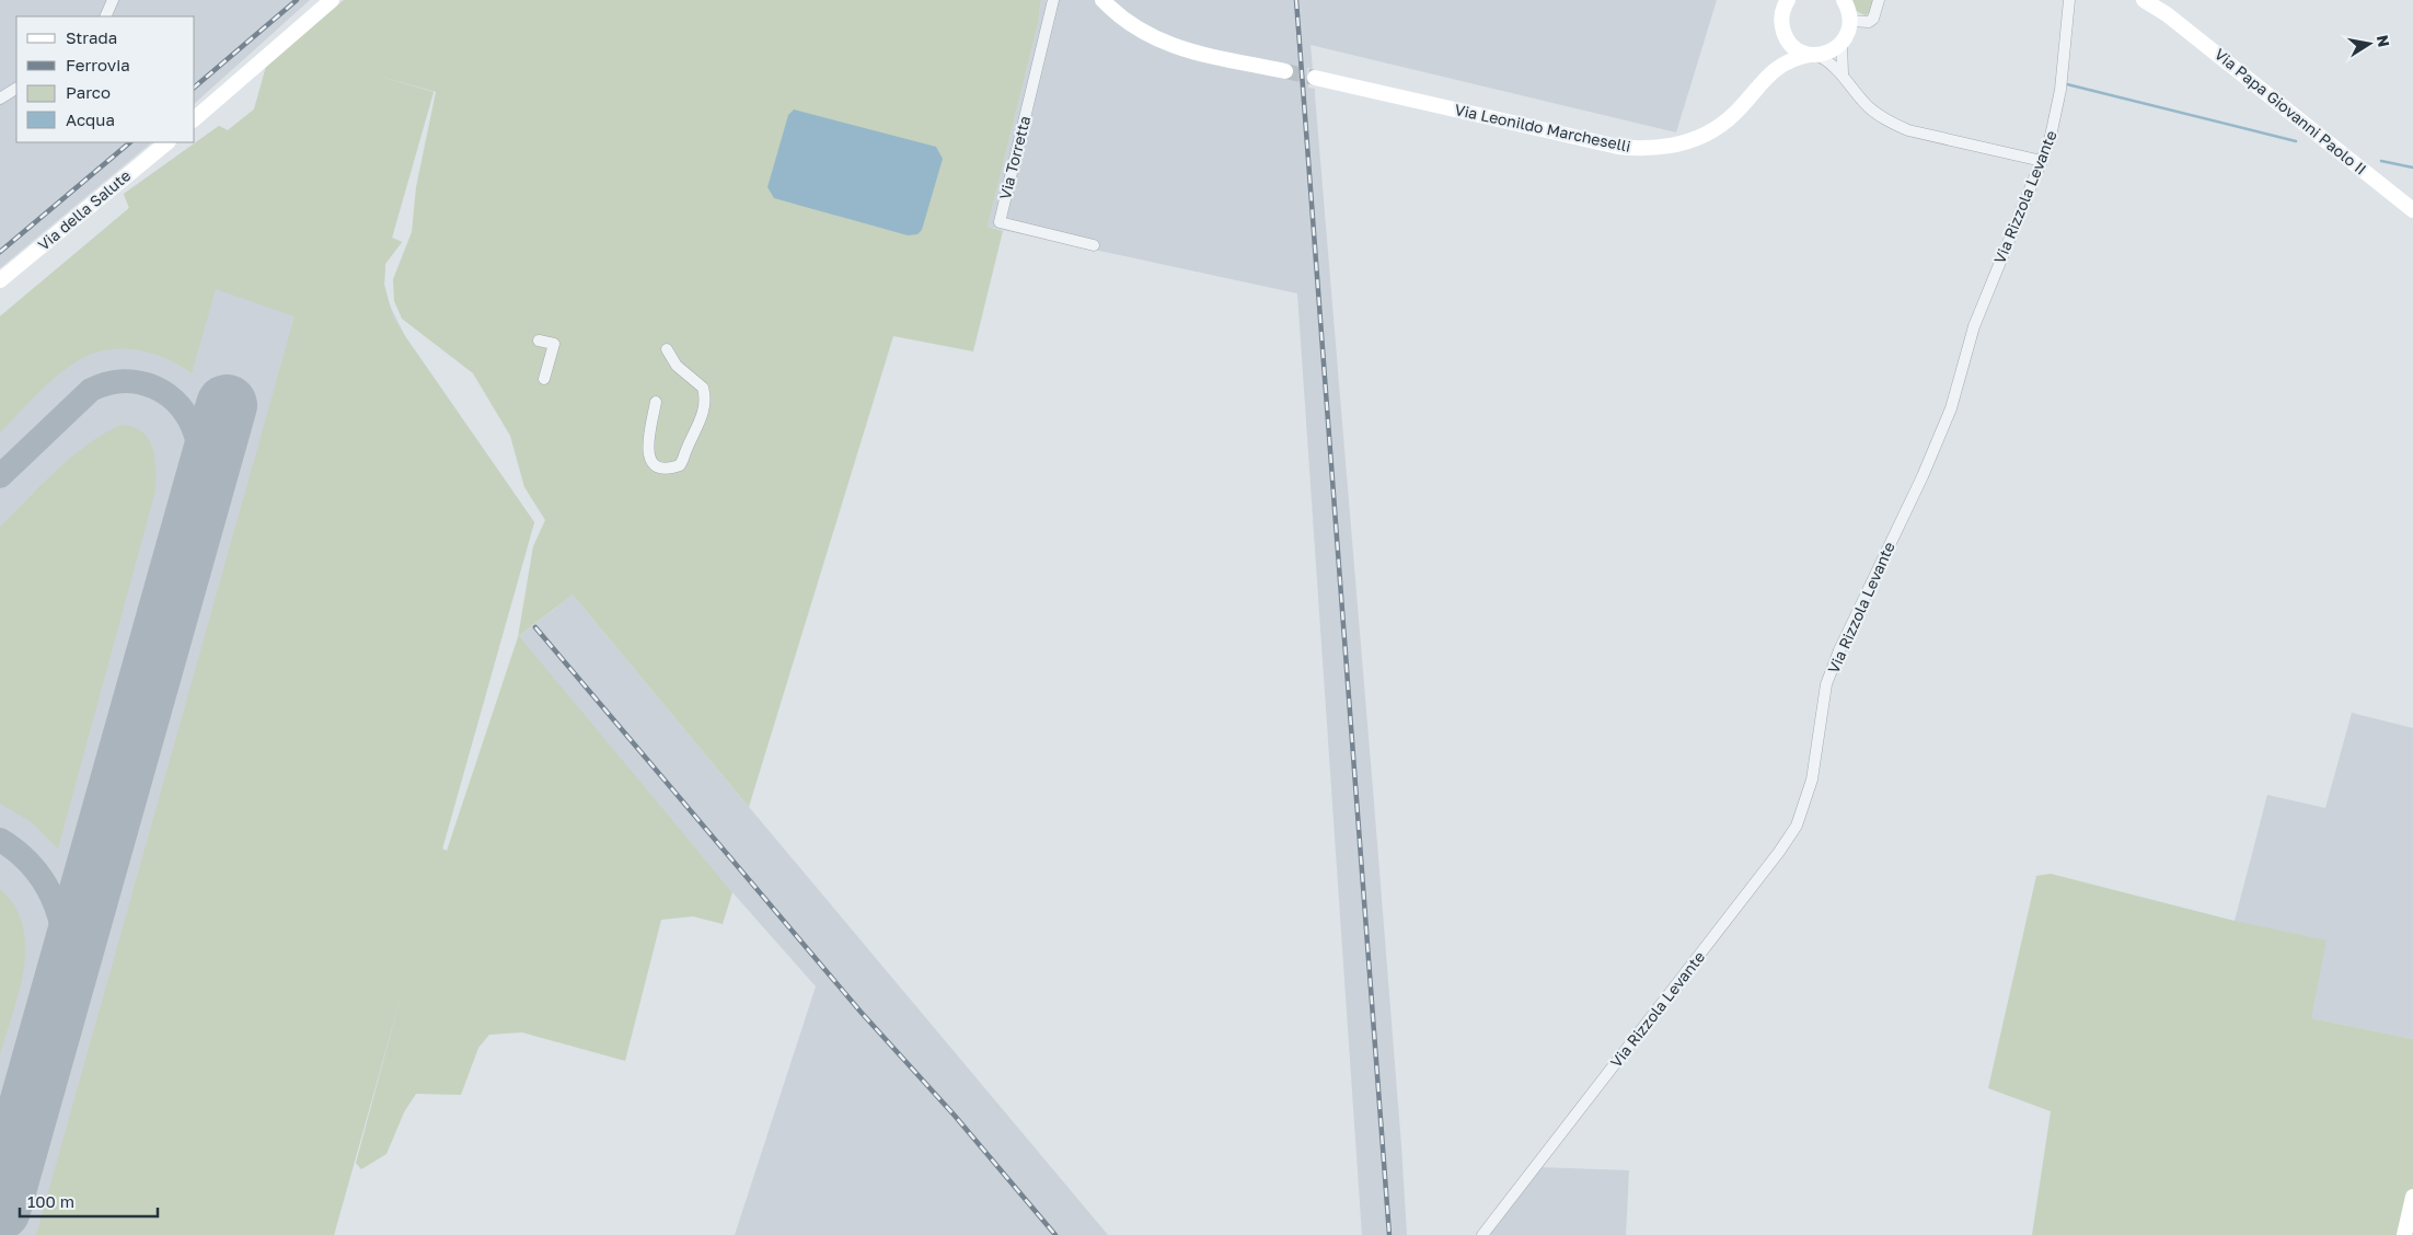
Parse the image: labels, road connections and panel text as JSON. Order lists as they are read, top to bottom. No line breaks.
{"streets":{"street":["Via Papa Giovanni Paolo II","Via Leonildo Marcheselli","Via Torretta","Via Rizzola Levante","Via della Salute"]},"legend":["Strada","Ferrovia","Parco","Acqua"],"scale_bar":"100 m","north":"right"}
